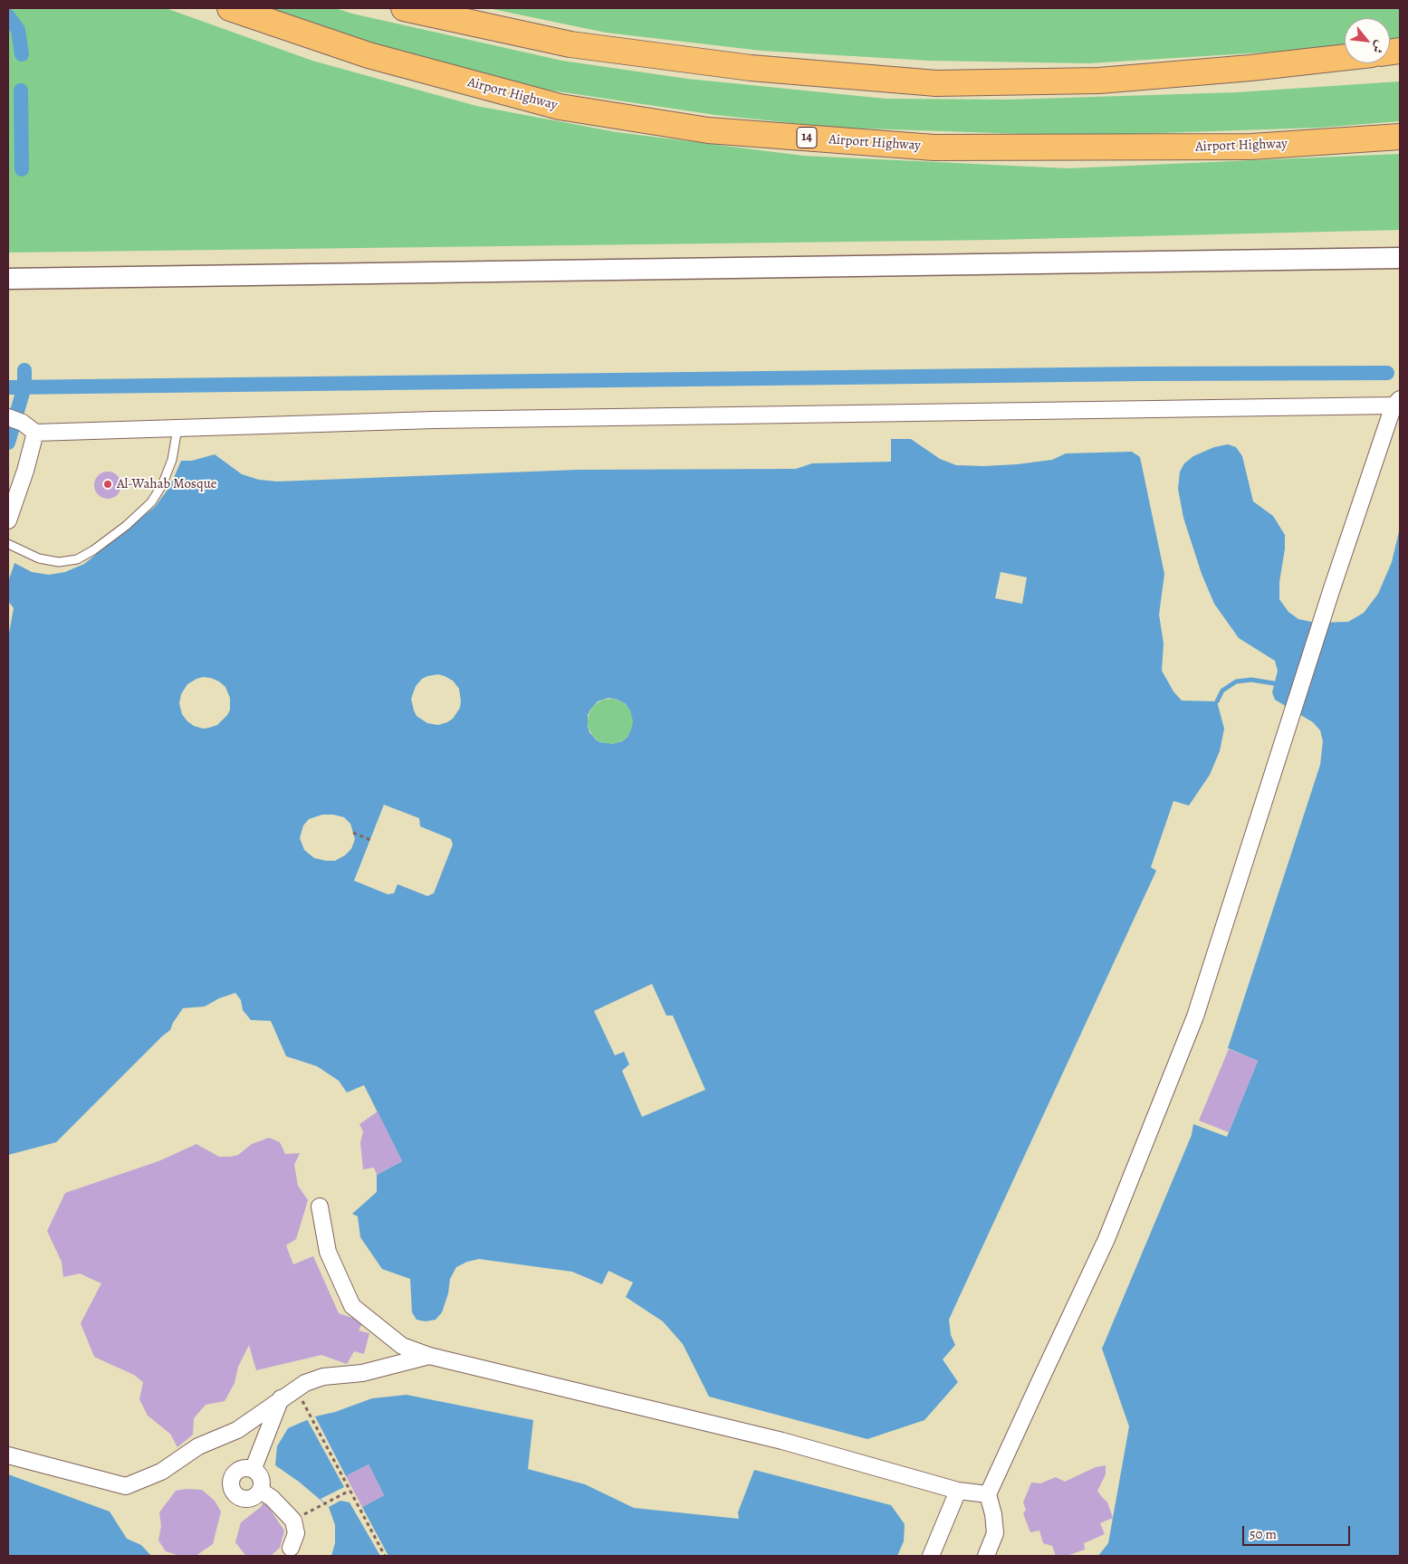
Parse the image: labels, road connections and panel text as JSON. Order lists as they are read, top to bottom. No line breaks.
{"streets":{"highway":["Airport Highway","14"]},"places":["Al-Wahab Mosque"],"scale_bar":"50 m","north":"bottom right"}
